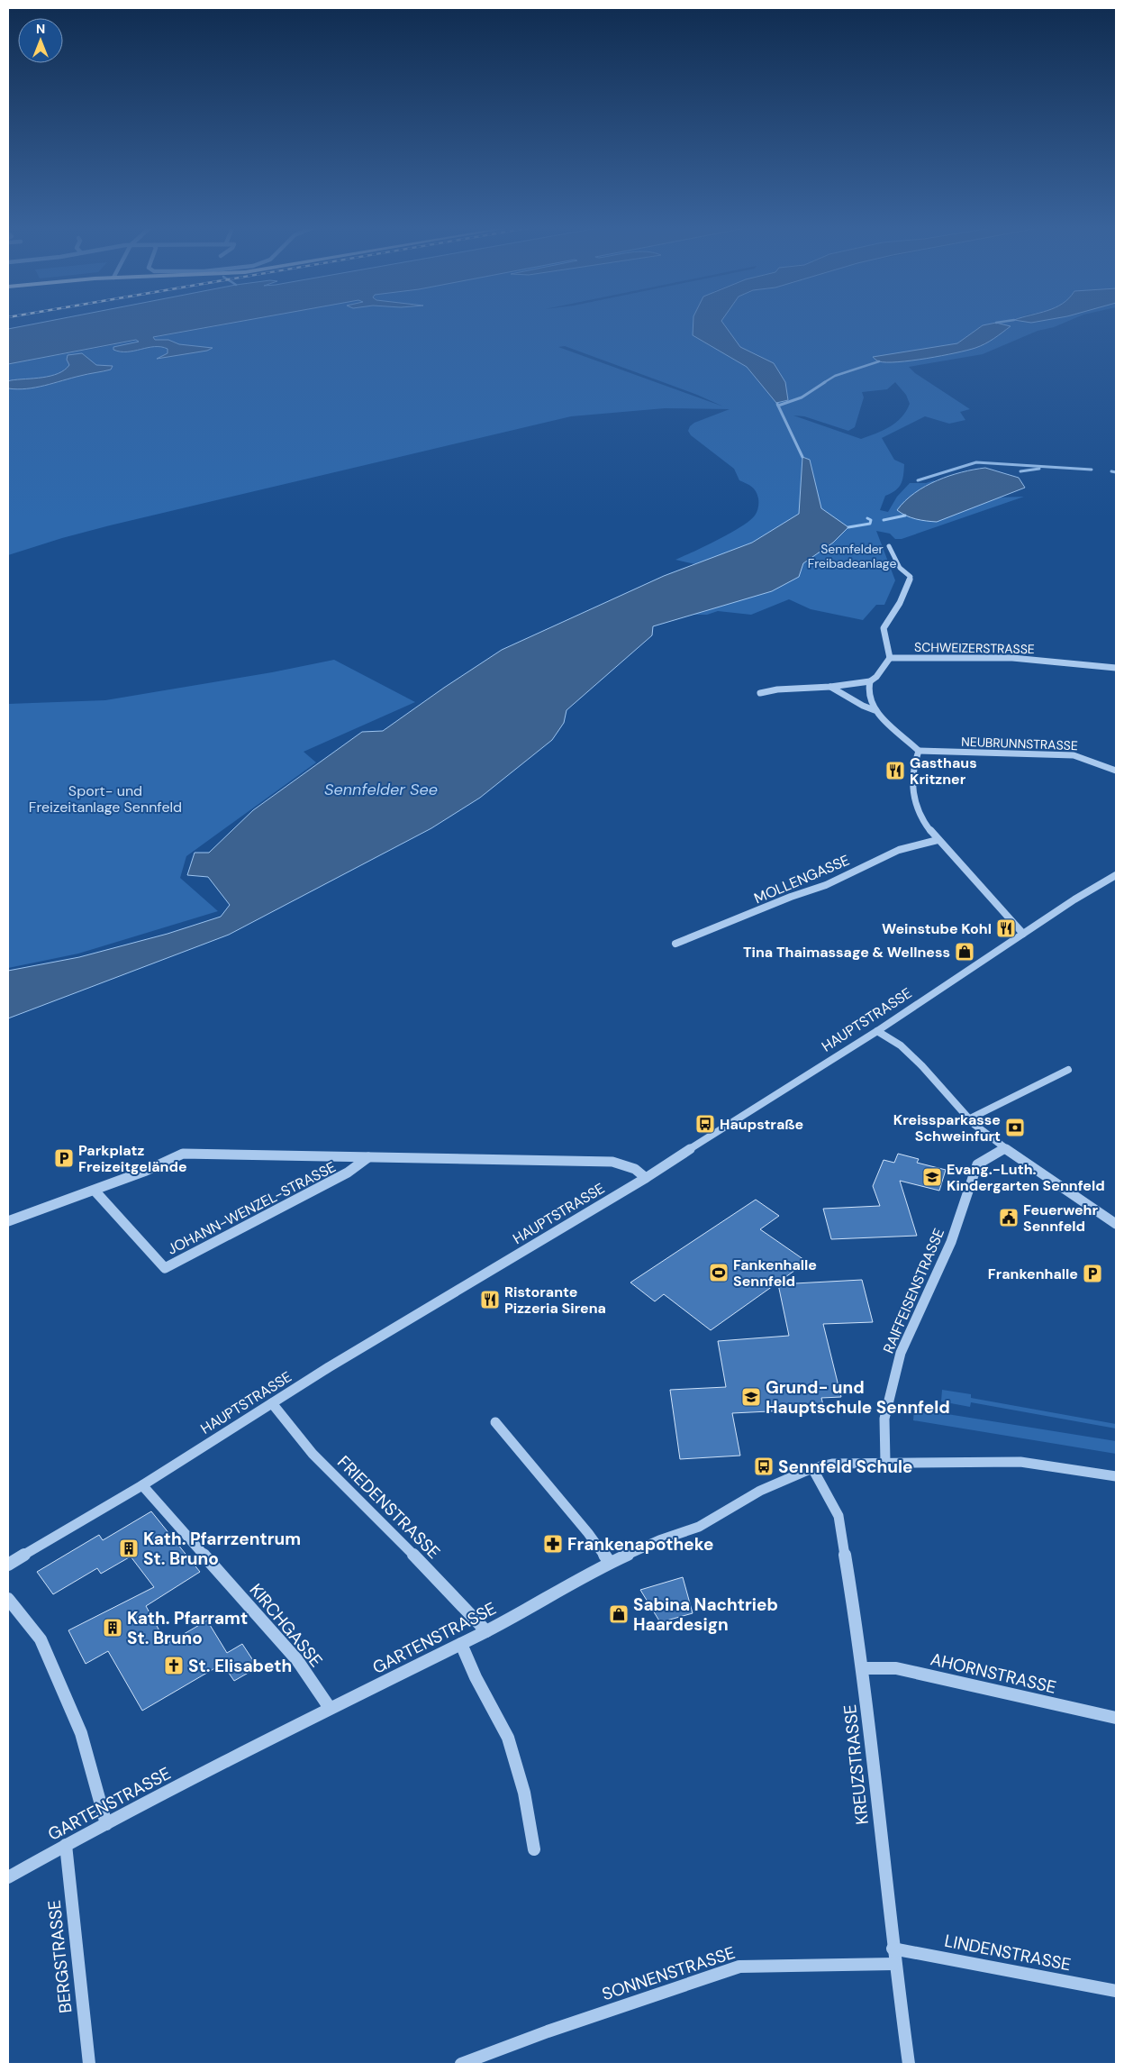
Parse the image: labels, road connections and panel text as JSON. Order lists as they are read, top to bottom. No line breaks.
{"streets":{"street":["SCHWEIZERSTRASSE","NEUBRUNNSTRASSE","MOLLENGASSE","HAUPTSTRASSE","JOHANN-WENZEL-STRASSE","RAIFFEISENSTRASSE","FRIEDENSTRASSE","KIRCHGASSE","GARTENSTRASSE","AHORNSTRASSE","KREUZSTRASSE","LINDENSTRASSE","BERGSTRASSE","SONNENSTRASSE"]},"crossings":[["HAUPTSTRASSE","JOHANN-WENZEL-STRASSE"],["HAUPTSTRASSE","FRIEDENSTRASSE"],["HAUPTSTRASSE","KIRCHGASSE"],["RAIFFEISENSTRASSE","GARTENSTRASSE"],["FRIEDENSTRASSE","GARTENSTRASSE"],["KIRCHGASSE","GARTENSTRASSE"],["GARTENSTRASSE","KREUZSTRASSE"],["GARTENSTRASSE","BERGSTRASSE"],["AHORNSTRASSE","KREUZSTRASSE"],["KREUZSTRASSE","LINDENSTRASSE"],["KREUZSTRASSE","SONNENSTRASSE"]],"water":["Sennfelder See"],"parks":["Sennfelder Freibadeanlage","Sport- und Freizeitanlage Sennfeld"],"places":{"restaurant":["Gasthaus Kritzner","Weinstube Kohl","Ristorante Pizzeria Sirena"],"shop":["Tina Thaimassage & Wellness","Sabina Nachtrieb Haardesign"],"bus stop":["Haupstraße","Sennfeld Schule"],"bank":["Kreissparkasse Schweinfurt"],"parking":["Parkplatz Freizeitgelände","Frankenhalle"],"school or university":["Evang.-Luth. Kindergarten Sennfeld","Grund- und Hauptschule Sennfeld"],"public building":["Feuerwehr Sennfeld"],"sports":["Fankenhalle Sennfeld"],"pharmacy":["Frankenapotheke"],"building":["Kath. Pfarrzentrum St. Bruno","Kath. Pfarramt St. Bruno"],"church":["St. Elisabeth"]},"north":"top"}
